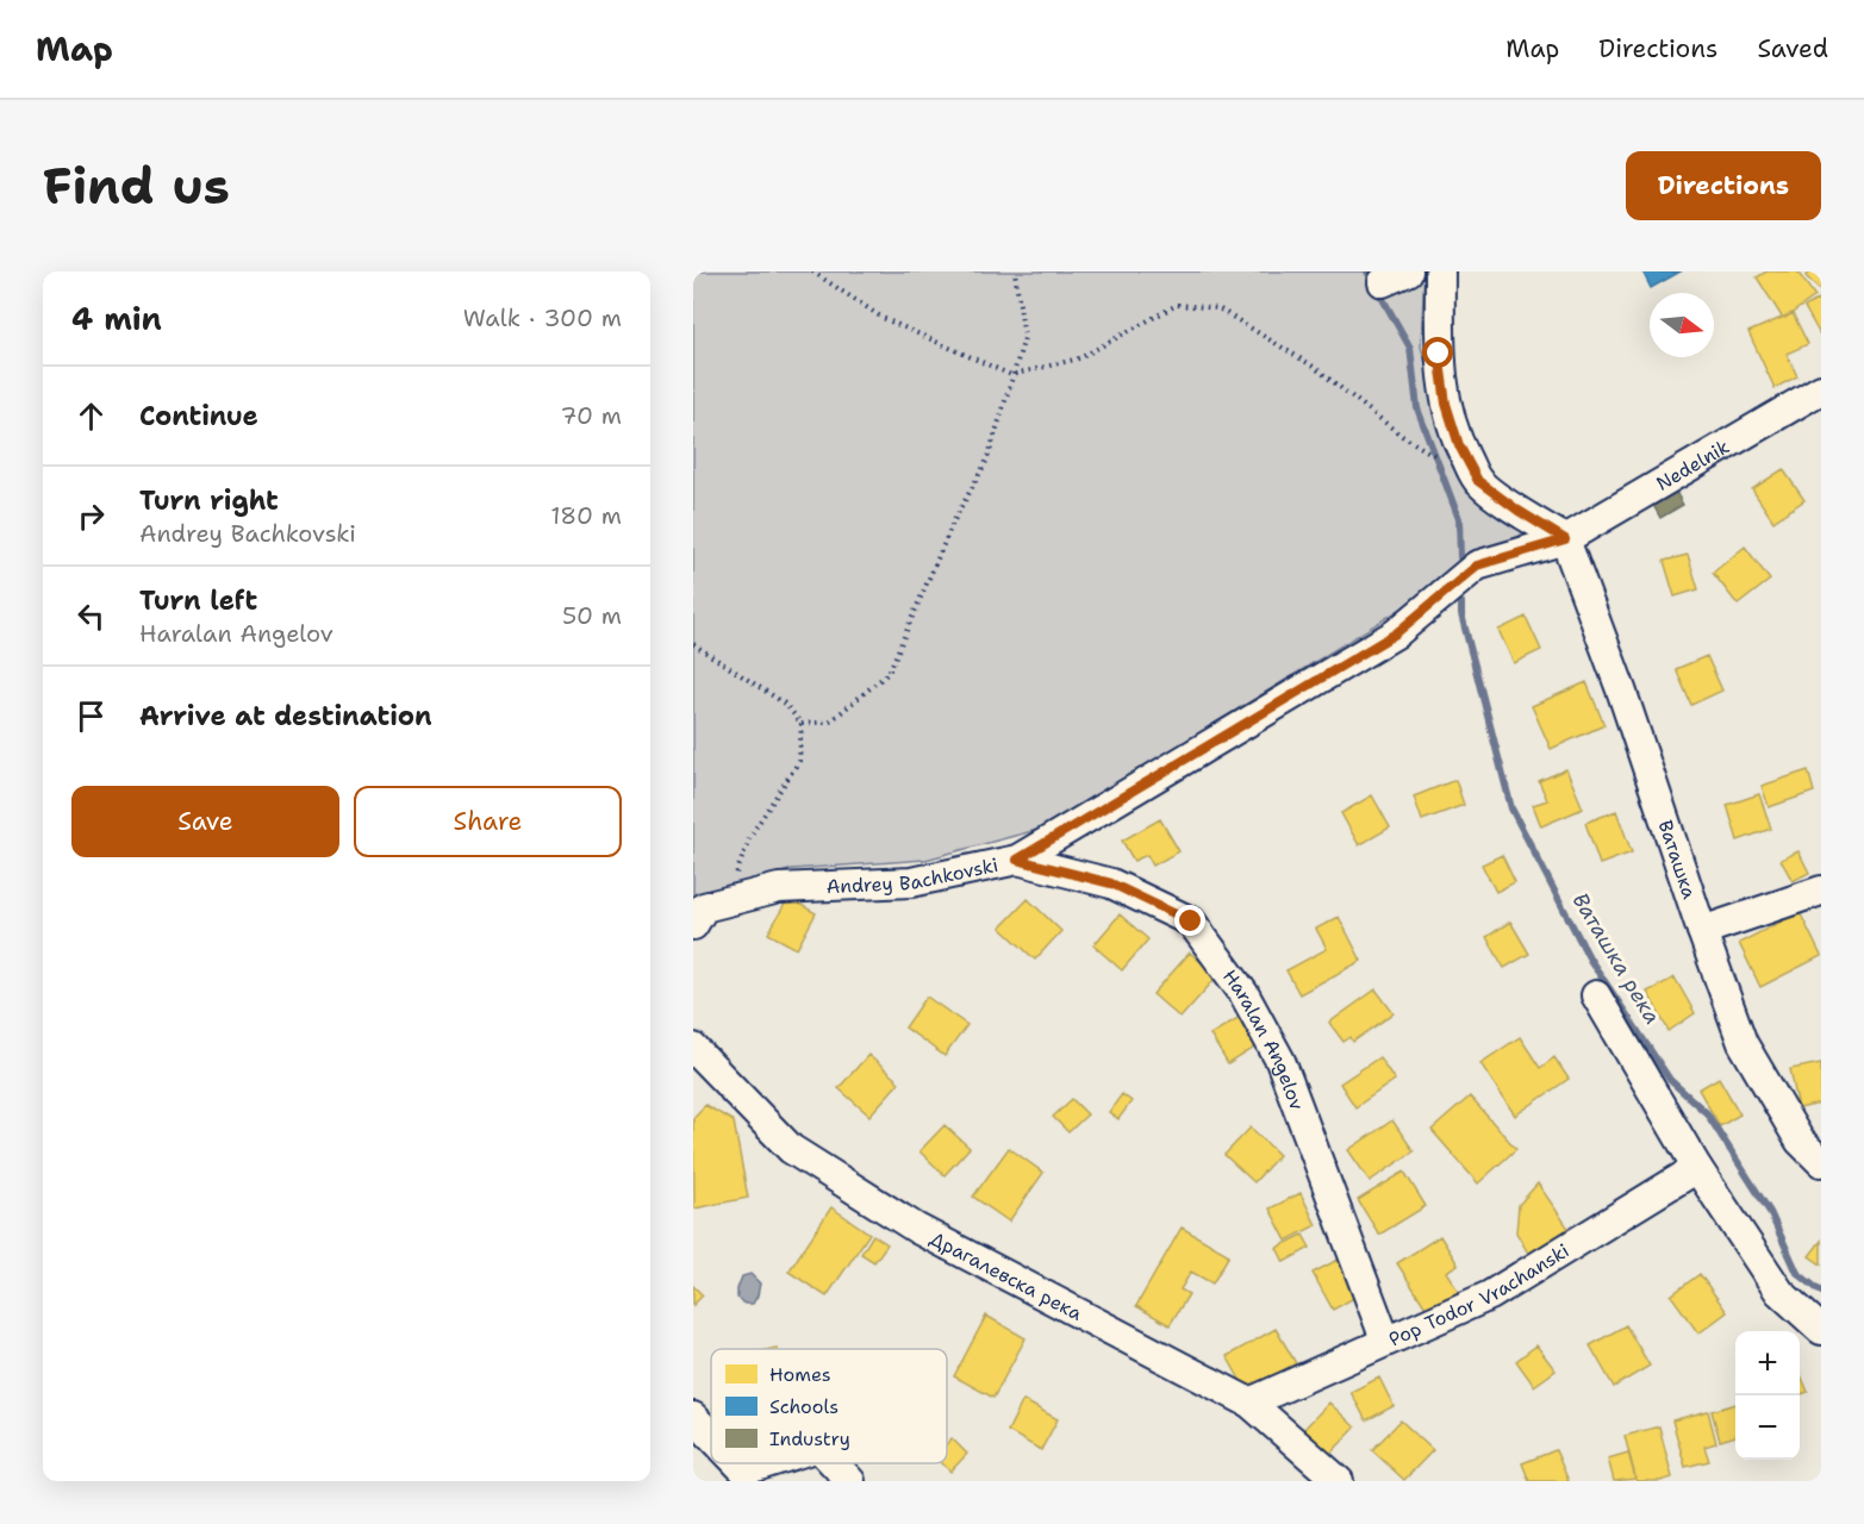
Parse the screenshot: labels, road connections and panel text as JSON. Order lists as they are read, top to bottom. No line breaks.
{"streets":{"street":["Nedelnik","Ваташка","Andrey Bachkovski","Haralan Angelov","Драгалевска река","Pop Todor Vrachanski"]},"crossings":[["Nedelnik","Ваташка"],["Nedelnik","Andrey Bachkovski"],["Ваташка","Andrey Bachkovski"],["Andrey Bachkovski","Haralan Angelov"],["Haralan Angelov","Pop Todor Vrachanski"],["Драгалевска река","Pop Todor Vrachanski"]],"water":["Ваташка река"],"legend":["Homes","Schools","Industry"],"north":"right","page":{"header":"Map","nav":["Map","Directions","Saved"],"buttons":["Directions",["Save","Share"]],"title":"Find us","heading":["4 min","Walk · 300 m"],"list":[["Continue","70 m"],["Turn right","Andrey Bachkovski","180 m"],["Turn left","Haralan Angelov","50 m"],"Arrive at destination"],"map_buttons":["+","−"]}}
